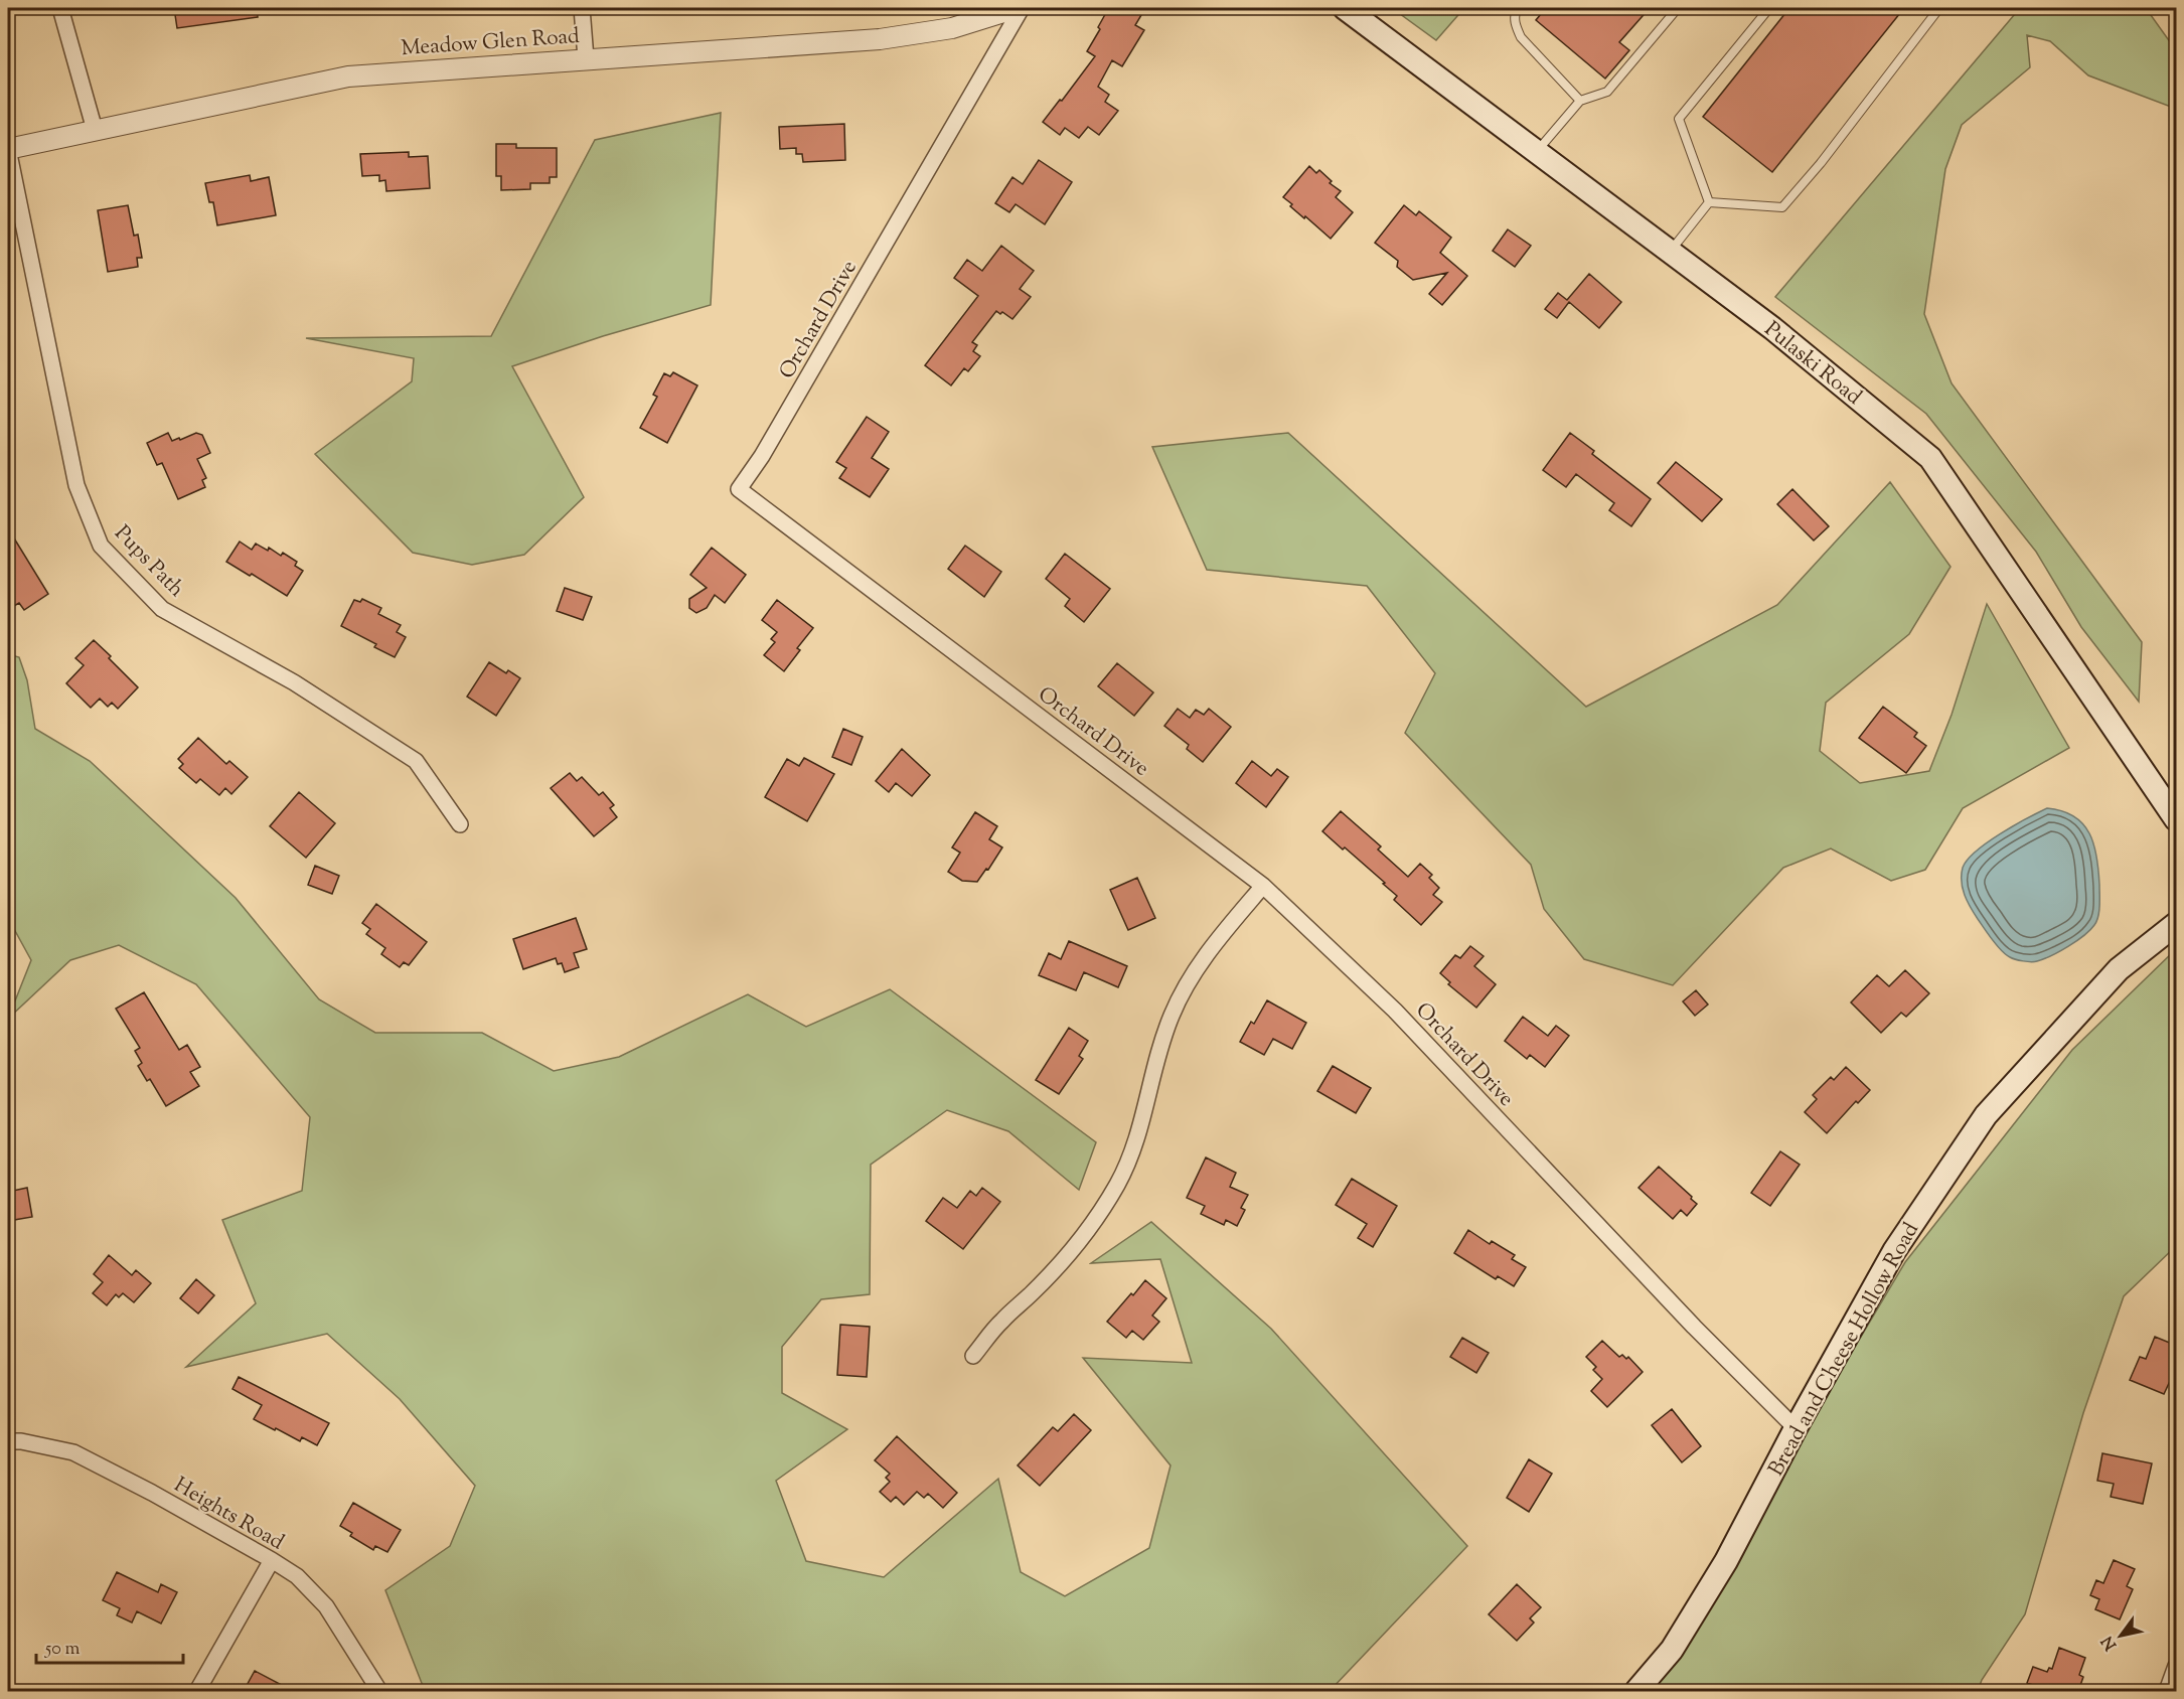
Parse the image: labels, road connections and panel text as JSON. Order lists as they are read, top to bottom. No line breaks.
{"streets":{"main road":["Pulaski Road","Bread and Cheese Hollow Road"],"street":["Meadow Glen Road","Orchard Drive","Pups Path","Heights Road"]},"crossings":[["Meadow Glen Road","Pups Path"],["Orchard Drive","Bread and Cheese Hollow Road"]],"scale_bar":"50 m","north":"bottom left"}
